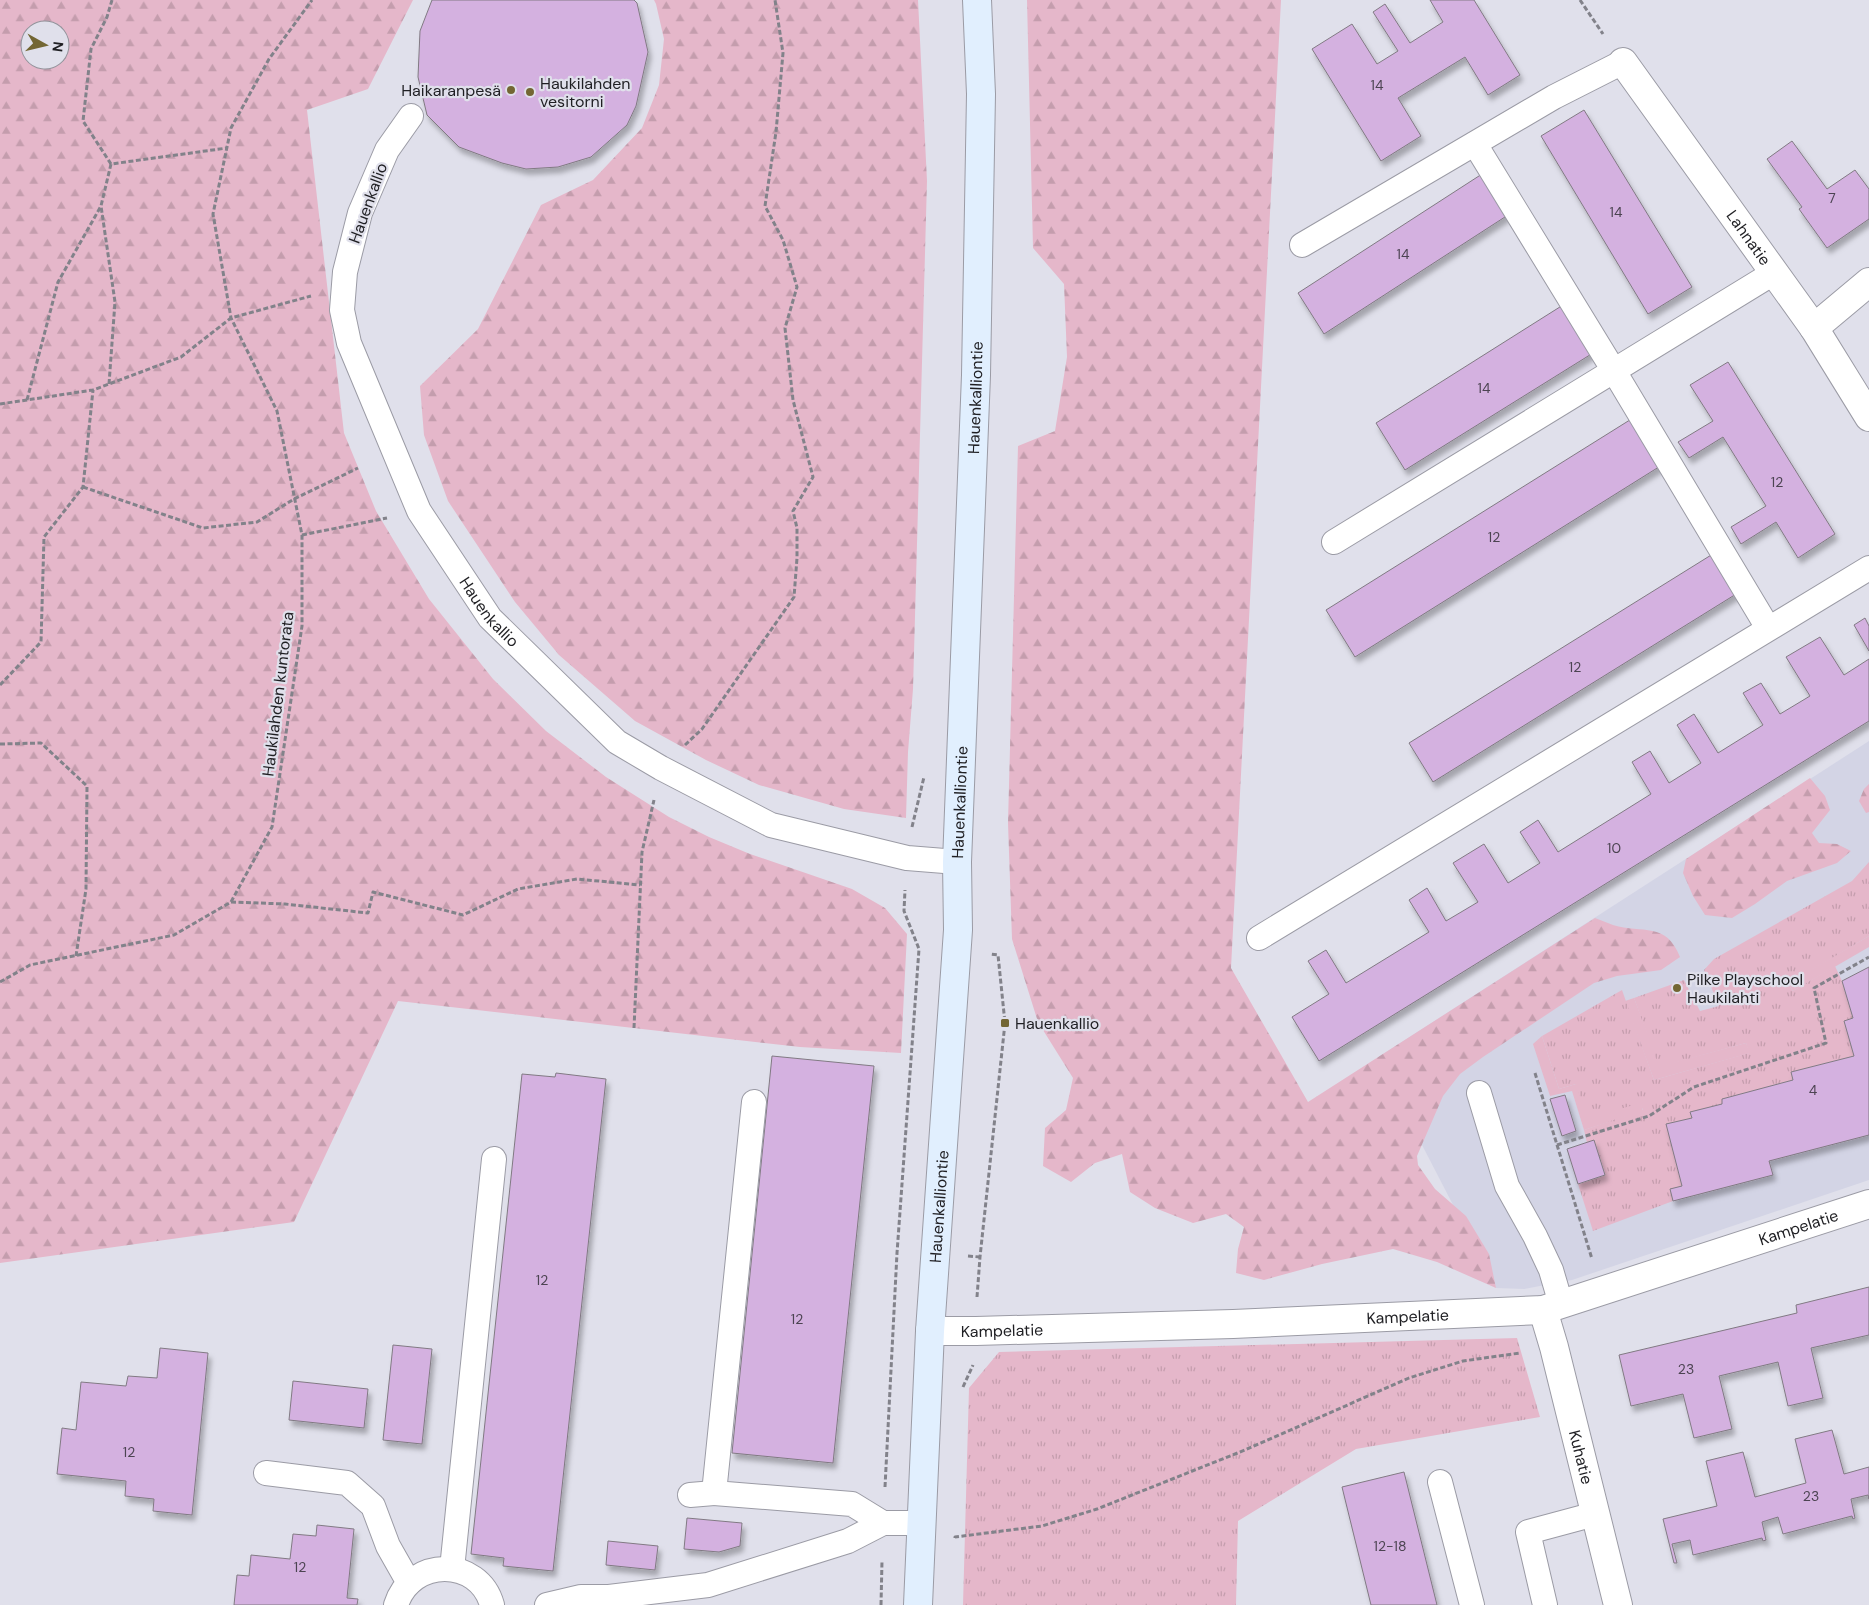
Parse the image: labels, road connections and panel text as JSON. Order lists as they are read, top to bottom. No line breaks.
{"streets":{"main road":["Hauenkalliontie"],"street":["Lahnatie","Kampelatie","Kuhatie"],"lane":["Hauenkallio"],"path":["Haukilahden kuntorata"]},"crossings":[["Hauenkallio","Hauenkalliontie"],["Hauenkalliontie","Kampelatie"],["Kampelatie","Kuhatie"]],"places":{"other":["Haikaranpesä","Haukilahden vesitorni","Pilke Playschool Haukilahti"],"transit":["Hauenkallio"]},"house_numbers":["14","7","14","14","14","12","12","12","10","4","12","12","23","12","23","12-18","12"],"north":"right"}
